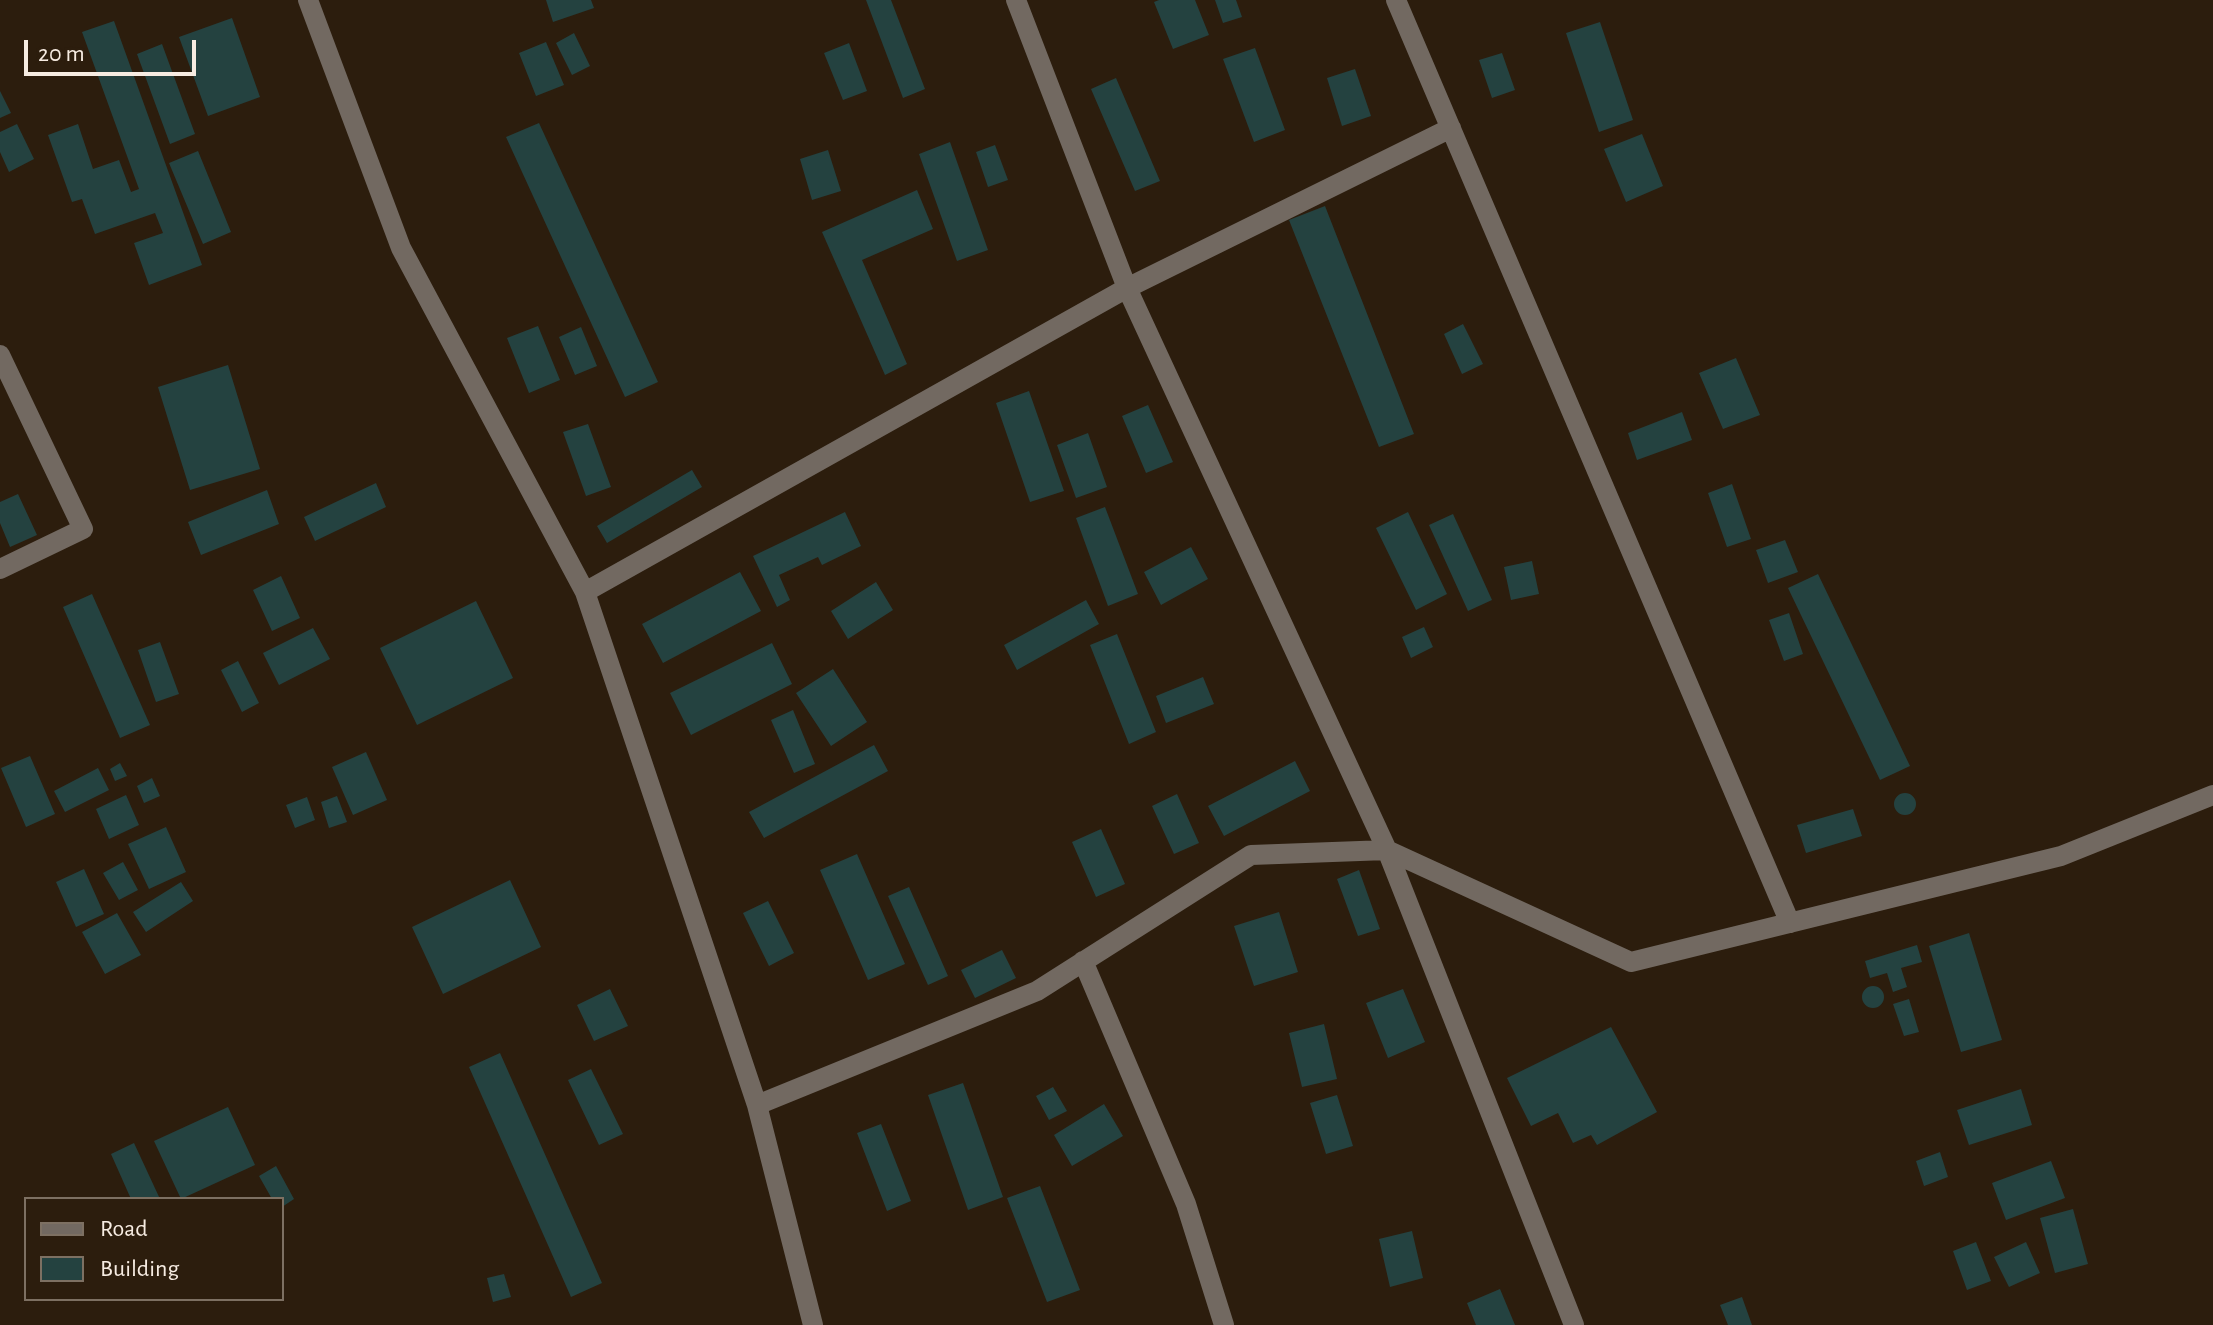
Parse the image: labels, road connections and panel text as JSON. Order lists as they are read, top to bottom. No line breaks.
{"legend":["Road","Building"],"scale_bar":"20 m"}
